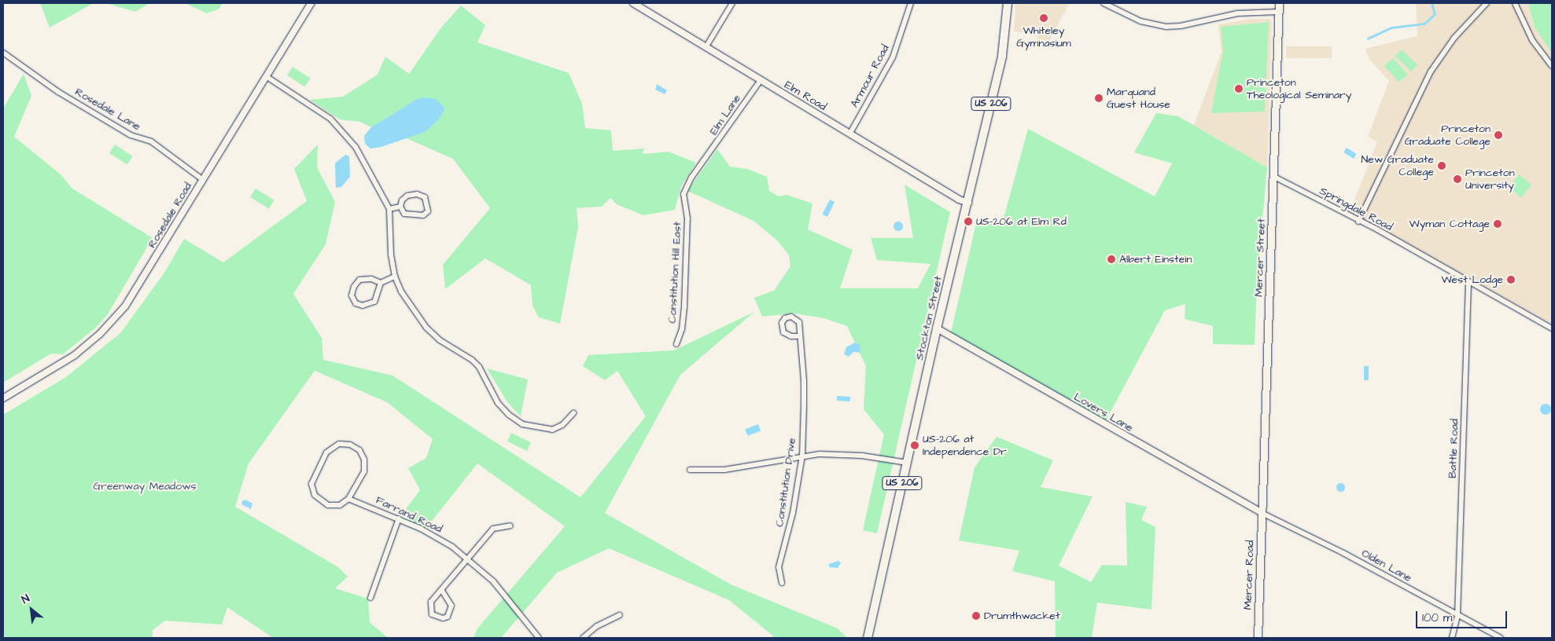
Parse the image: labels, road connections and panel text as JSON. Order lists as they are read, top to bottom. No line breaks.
{"streets":{"highway":["US 206","Stockton Street"],"main road":["Mercer Street","Mercer Road"],"street":["Armour Road","Elm Road","Rosedale Lane","Elm Lane","Springdale Road","Rosedale Road","Constitution Hill East","Lovers Lane","Battle Road","Constitution Drive","Farrand Road","Olden Lane"]},"crossings":[["Armour Road","Elm Road"],["Elm Road","Elm Lane"],["Elm Road","Stockton Street"],["Rosedale Lane","Rosedale Road"],["Elm Lane","Constitution Hill East"],["Springdale Road","Mercer Street"],["Springdale Road","Battle Road"],["Mercer Street","Lovers Lane"],["Mercer Street","Olden Lane"],["Mercer Street","Mercer Road"],["Stockton Street","Lovers Lane"],["Lovers Lane","Olden Lane"],["Lovers Lane","Mercer Road"],["Battle Road","Olden Lane"],["Olden Lane","Mercer Road"]],"parks":["Greenway Meadows"],"places":["Whiteley Gymnasium","Princeton Theological Seminary","Marquand Guest House","Princeton Graduate College","New Graduate College","Princeton University","US-206 at Elm Rd","Wyman Cottage","Albert Einstein","West Lodge","US-206 at Independence Dr","Drumthwacket"],"scale_bar":"100 m","north":"top left"}
